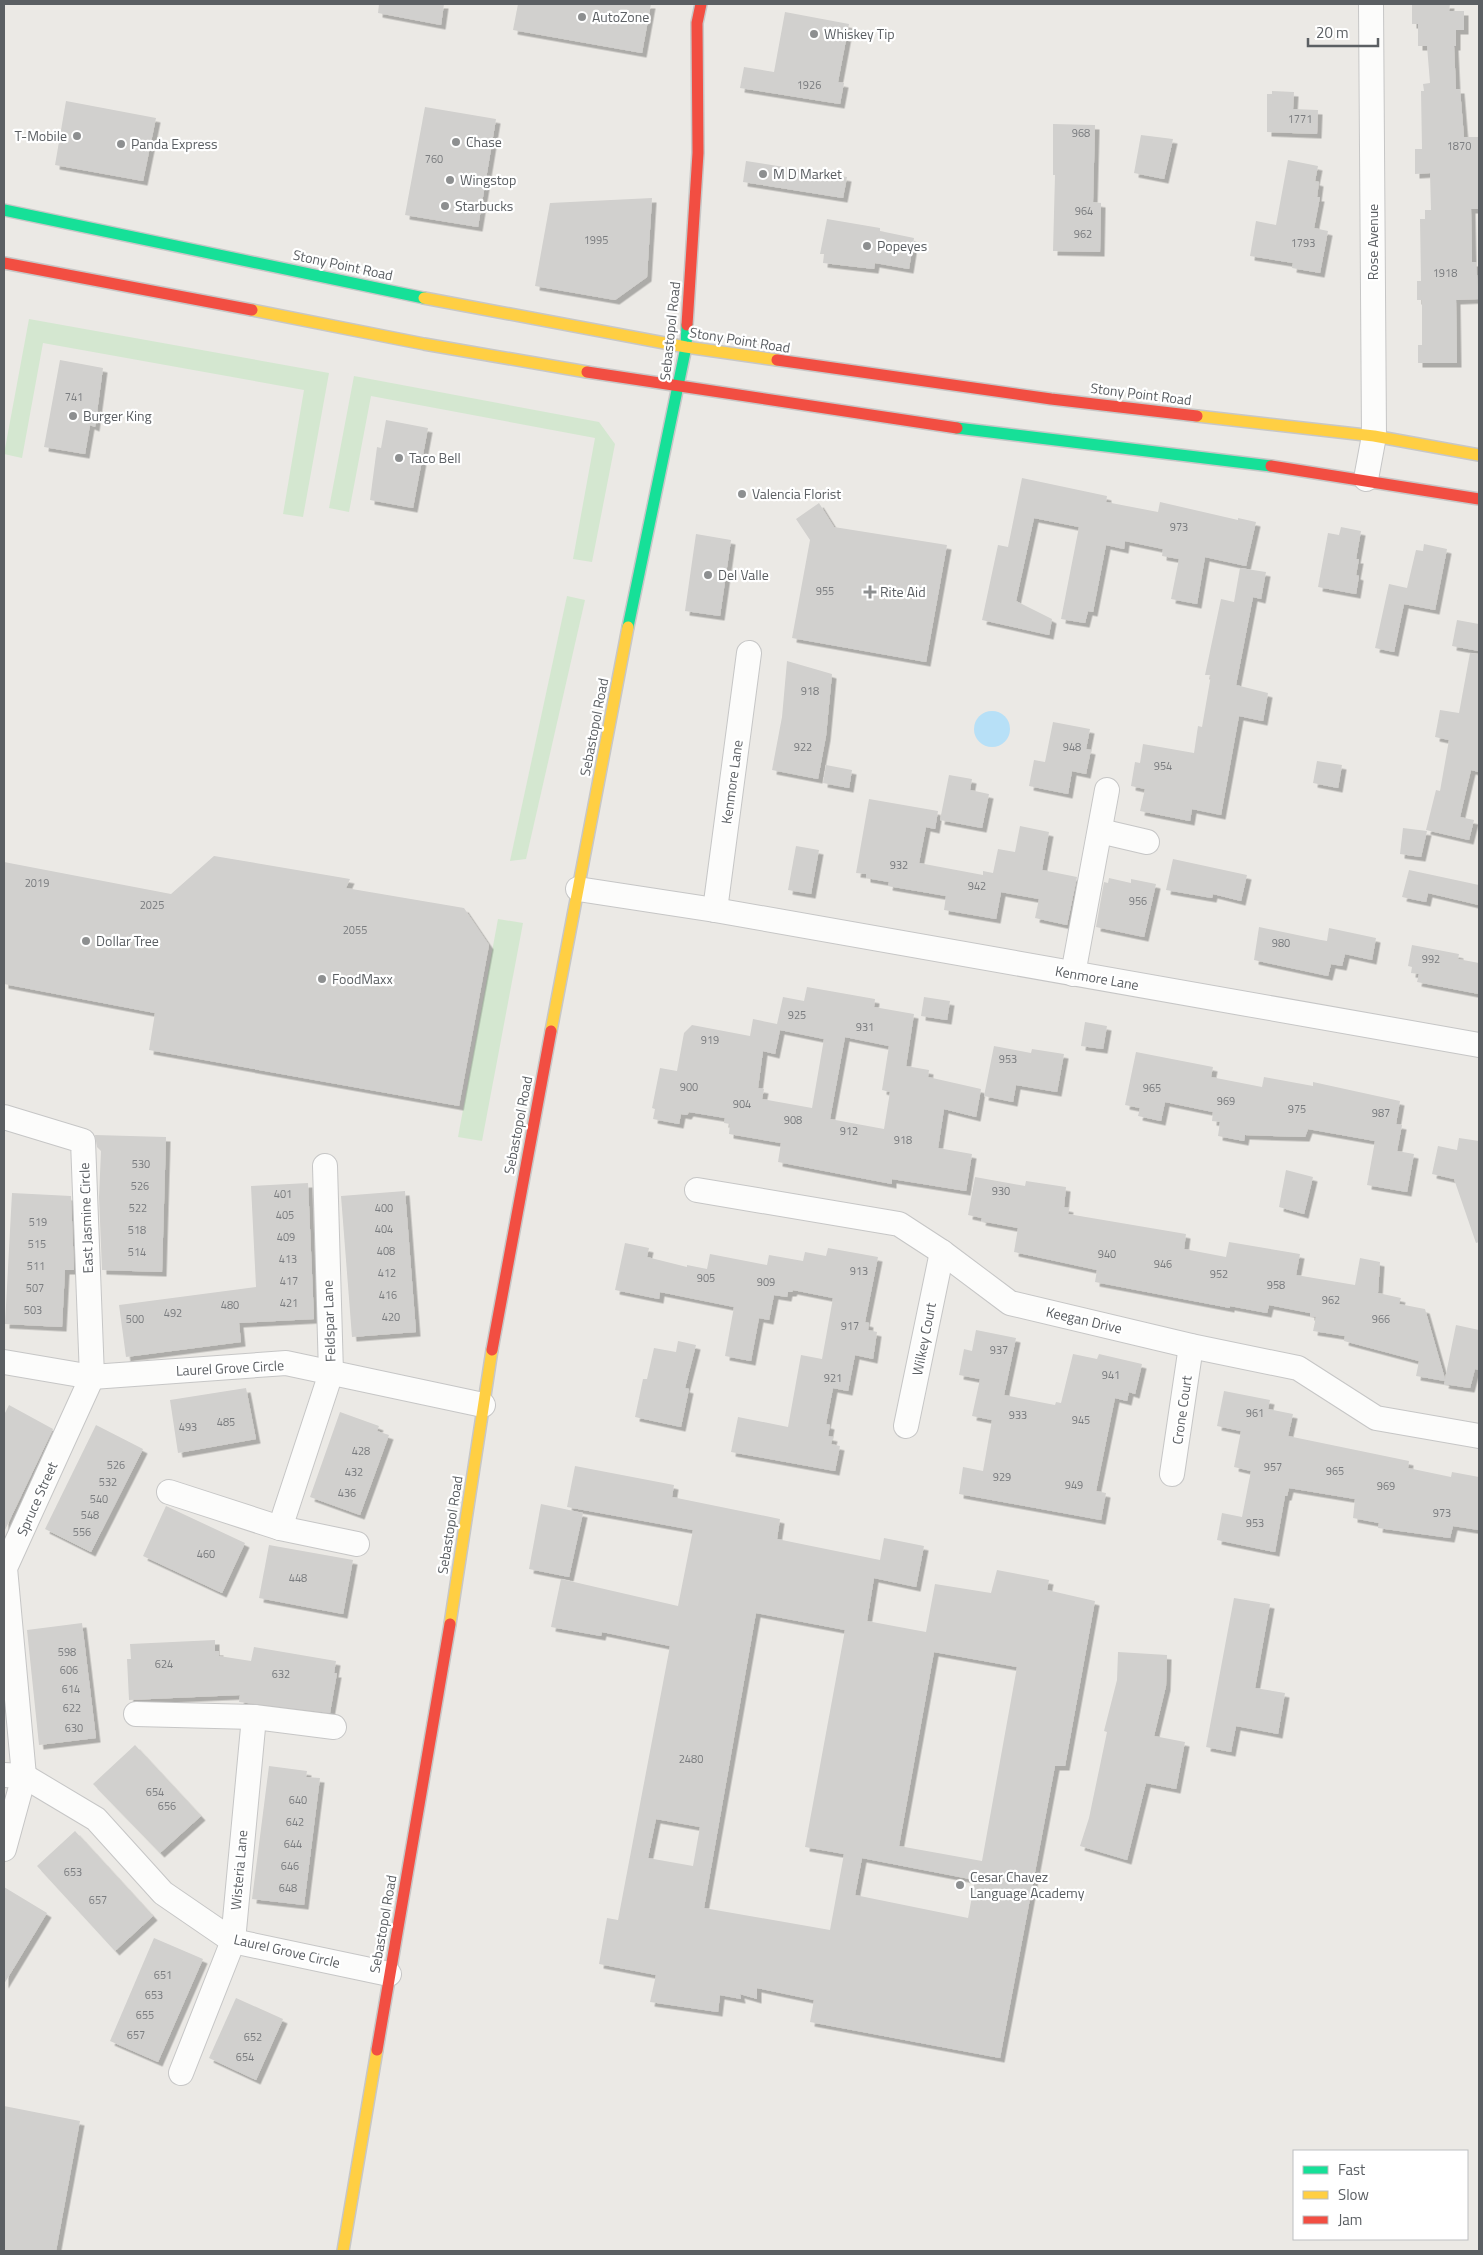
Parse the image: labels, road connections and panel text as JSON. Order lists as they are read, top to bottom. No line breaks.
{"streets":{"main road":["Stony Point Road","Sebastopol Road"],"street":["Rose Avenue","Kenmore Lane","East Jasmine Circle","Keegan Drive","Feldspar Lane","Wilkey Court","Laurel Grove Circle","Crone Court","Spruce Street","Wisteria Lane"]},"crossings":[["Rose Avenue","Stony Point Road"],["Stony Point Road","Sebastopol Road"],["Sebastopol Road","Kenmore Lane"],["Sebastopol Road","Laurel Grove Circle"],["East Jasmine Circle","Laurel Grove Circle"],["East Jasmine Circle","Spruce Street"],["Keegan Drive","Wilkey Court"],["Keegan Drive","Crone Court"],["Feldspar Lane","Laurel Grove Circle"],["Laurel Grove Circle","Spruce Street"],["Laurel Grove Circle","Wisteria Lane"]],"places":{"other":["AutoZone","Whiskey Tip","T-Mobile","Chase","Panda Express","M D Market","Wingstop","Starbucks","Popeyes","Burger King","Taco Bell","Valencia Florist","Del Valle","Dollar Tree","FoodMaxx","Cesar Chavez Language Academy"],"health":["Rite Aid"]},"house_numbers":["1926","1771","968","1870","760","964","962","1995","1793","1918","741","973","955","918","922","948","954","932","2019","942","956","2025","2055","980","992","925","931","919","953","900","965","969","904","975","987","908","912","918","530","526","930","401","522","400","405","519","404","518","409","515","408","514","940","413","946","511","913","412","952","905","417","909","958","507","416","962","421","480","503","492","420","500","966","917","937","941","921","961","933","945","485","493","428","526","957","965","432","929","532","949","969","436","540","973","548","953","556","460","448","598","624","606","632","614","622","630","2480","654","640","656","642","644","646","653","648","657","651","653","655","657","652","654"],"legend":["Fast","Slow","Jam"],"scale_bar":"20 m"}
